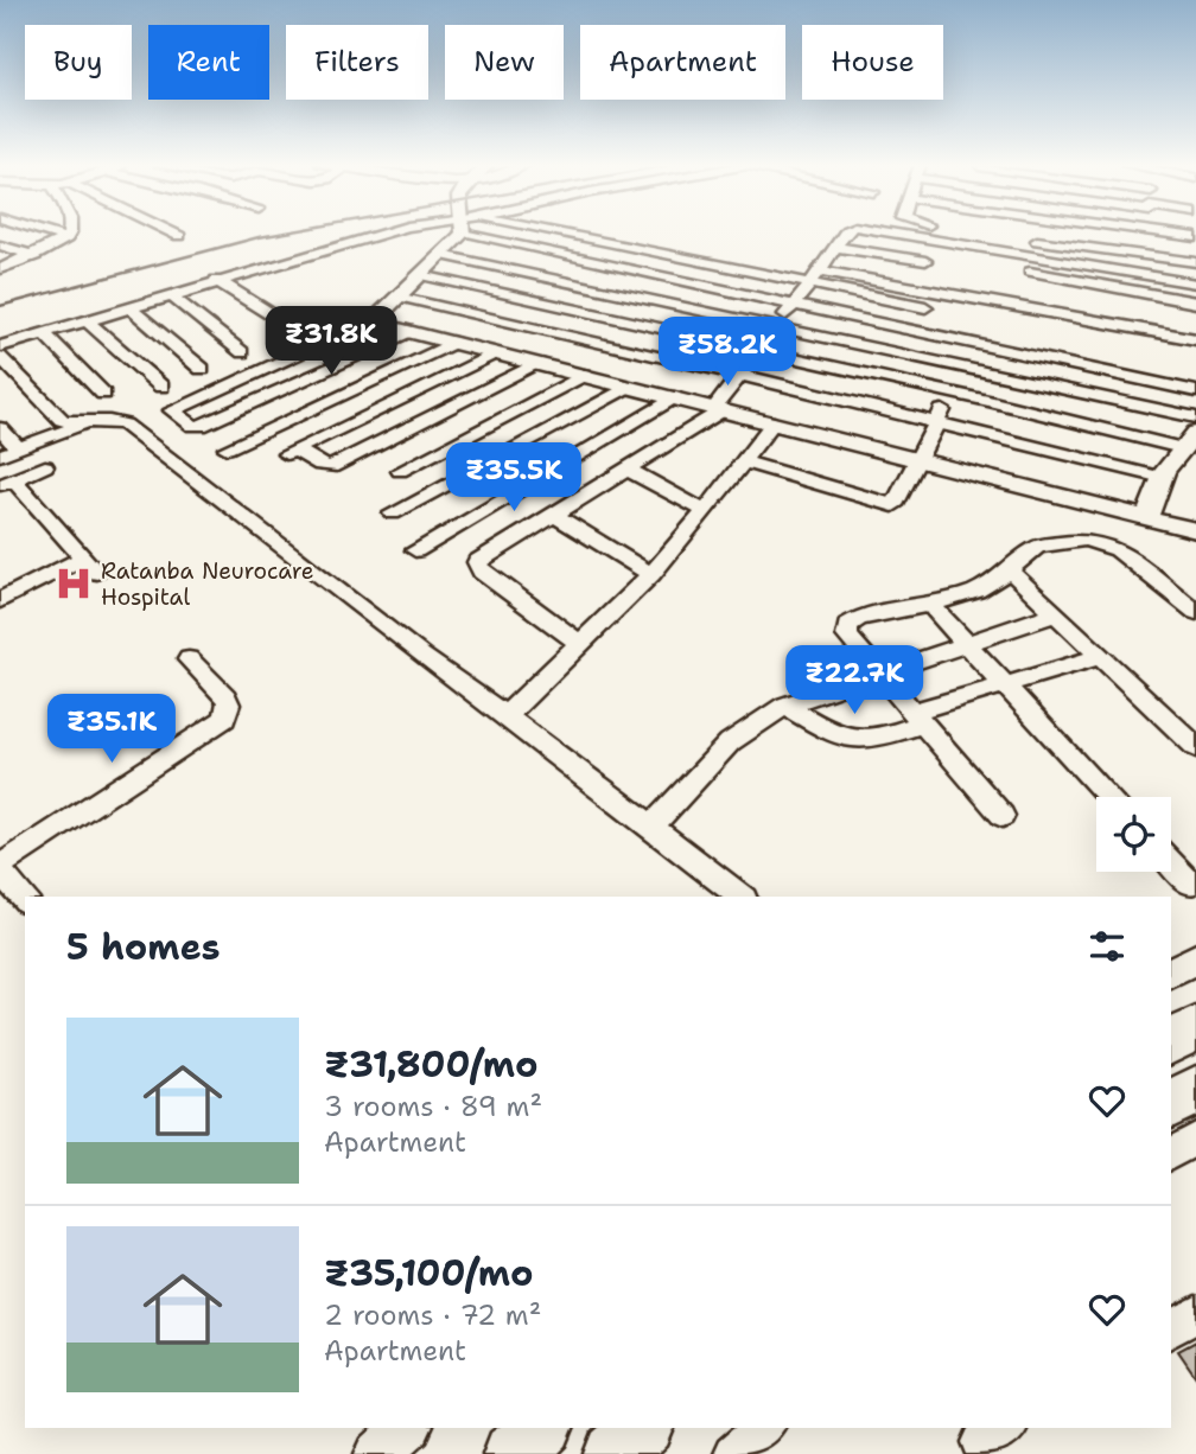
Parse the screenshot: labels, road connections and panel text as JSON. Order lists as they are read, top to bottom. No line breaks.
{"places":{"hospital":["Ratanba Neurocare Hospital"]},"page":{"chip":["Buy","Rent","Filters","New","Apartment","House"],"price":["₹31.8K","₹58.2K","₹35.5K","₹22.7K","₹35.1K"],"heading":"5 homes","list":[{"name":"₹31,800/mo","note":"3 rooms · 89 m² · Apartment"},{"name":"₹35,100/mo","note":"2 rooms · 72 m² · Apartment"}]}}
